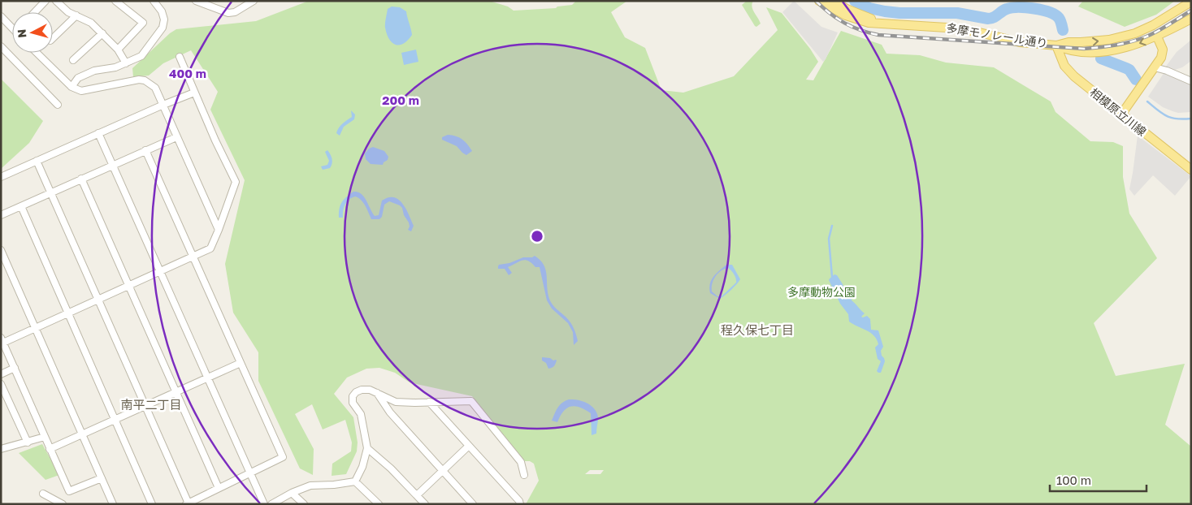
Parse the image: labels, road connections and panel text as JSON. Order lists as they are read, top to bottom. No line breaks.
{"streets":{"main road":["多摩モノレール通り","相模原立川線"]},"crossings":[["多摩モノレール通り","相模原立川線"]],"districts":["程久保七丁目","南平二丁目"],"parks":["多摩動物公園"],"scale_bar":"100 m","north":"left","rings":["400 m","200 m"]}
